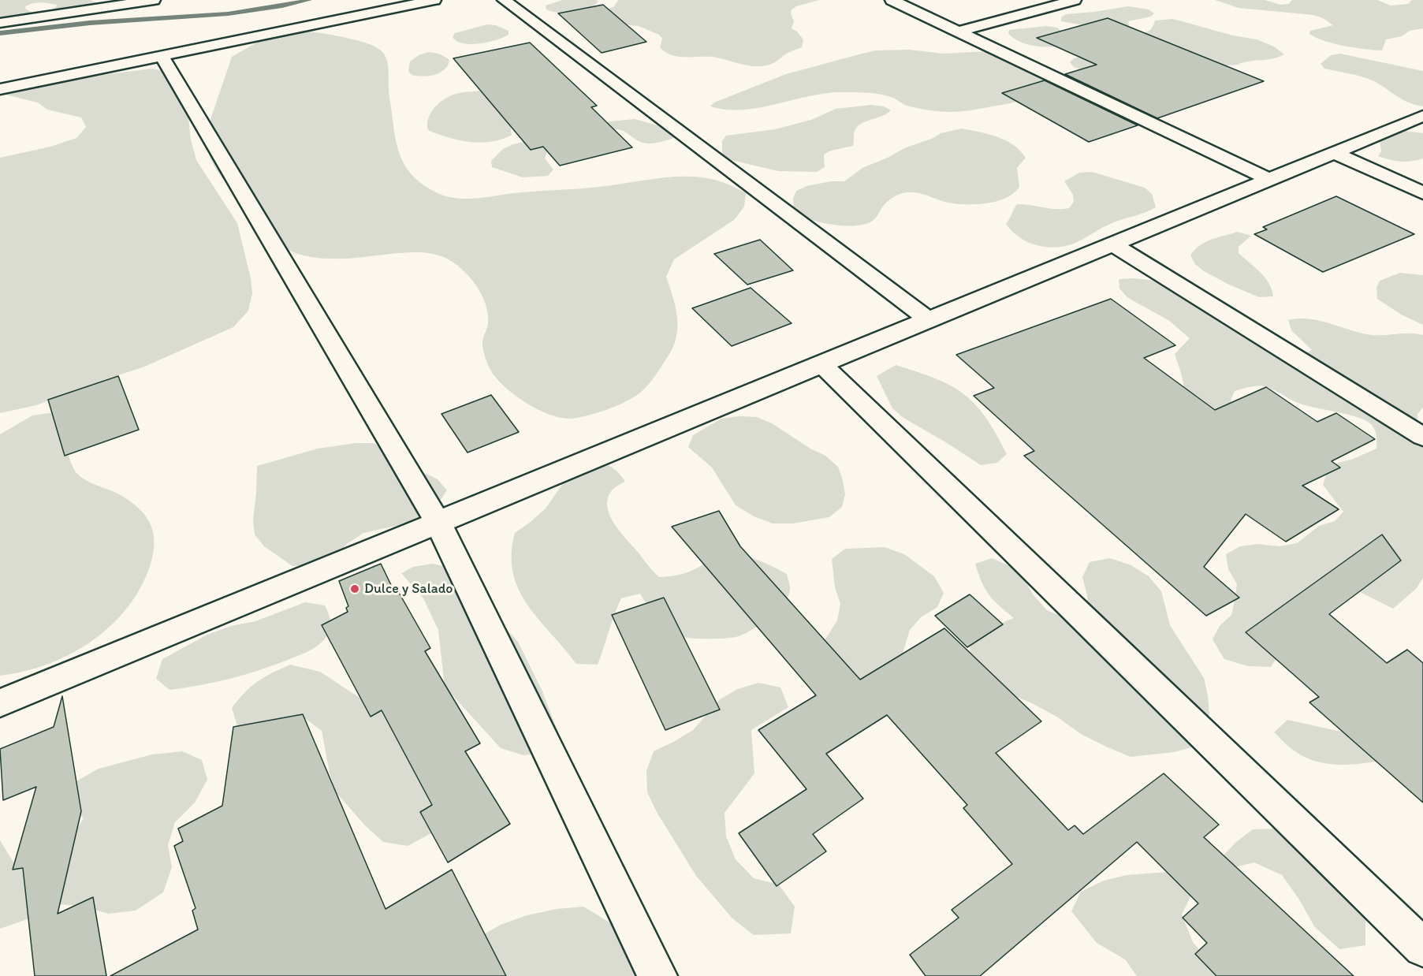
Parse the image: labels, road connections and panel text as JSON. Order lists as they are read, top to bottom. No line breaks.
{"places":["Dulce y Salado"]}
